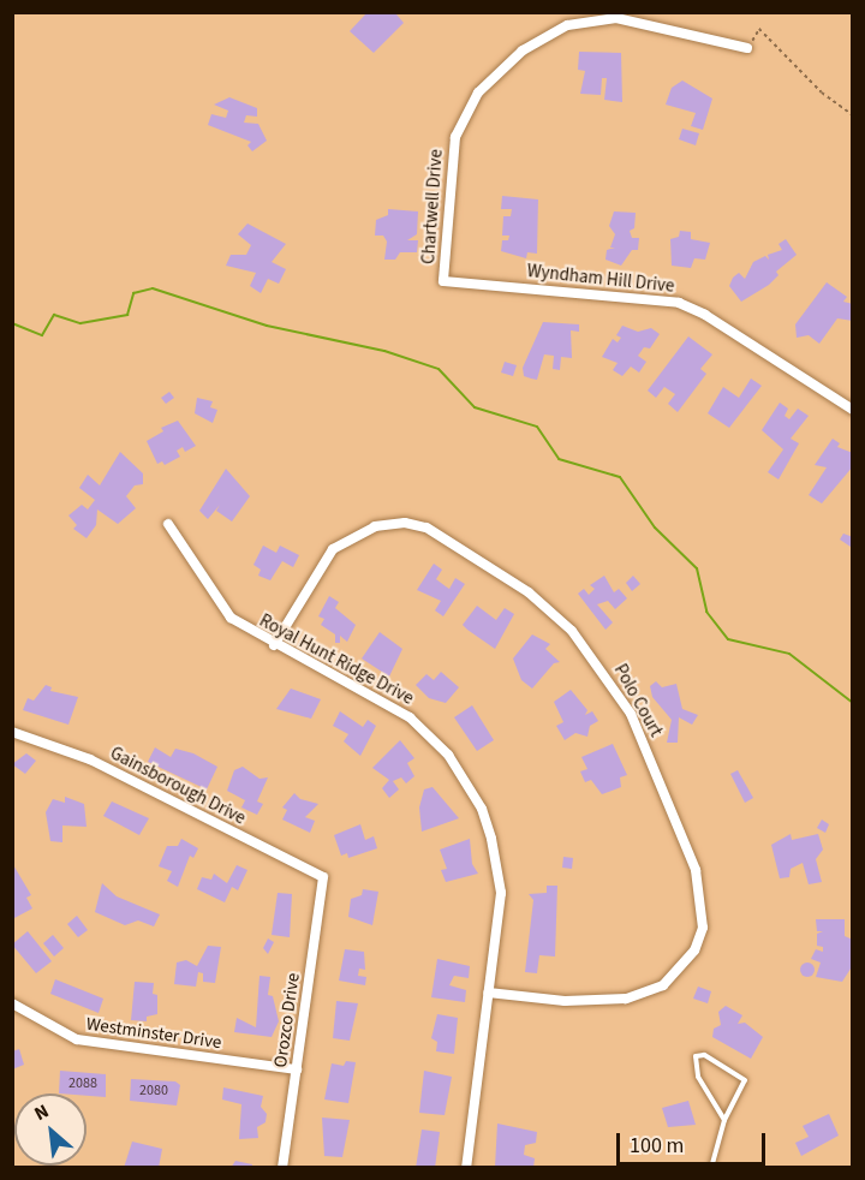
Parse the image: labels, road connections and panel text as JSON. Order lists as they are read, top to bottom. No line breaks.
{"streets":{"street":["Chartwell Drive","Wyndham Hill Drive","Royal Hunt Ridge Drive","Polo Court","Gainsborough Drive","Orozco Drive","Westminster Drive"]},"crossings":[["Chartwell Drive","Wyndham Hill Drive"],["Royal Hunt Ridge Drive","Polo Court"],["Gainsborough Drive","Orozco Drive"],["Orozco Drive","Westminster Drive"]],"house_numbers":["2088","2080"],"scale_bar":"100 m","north":"top left"}
